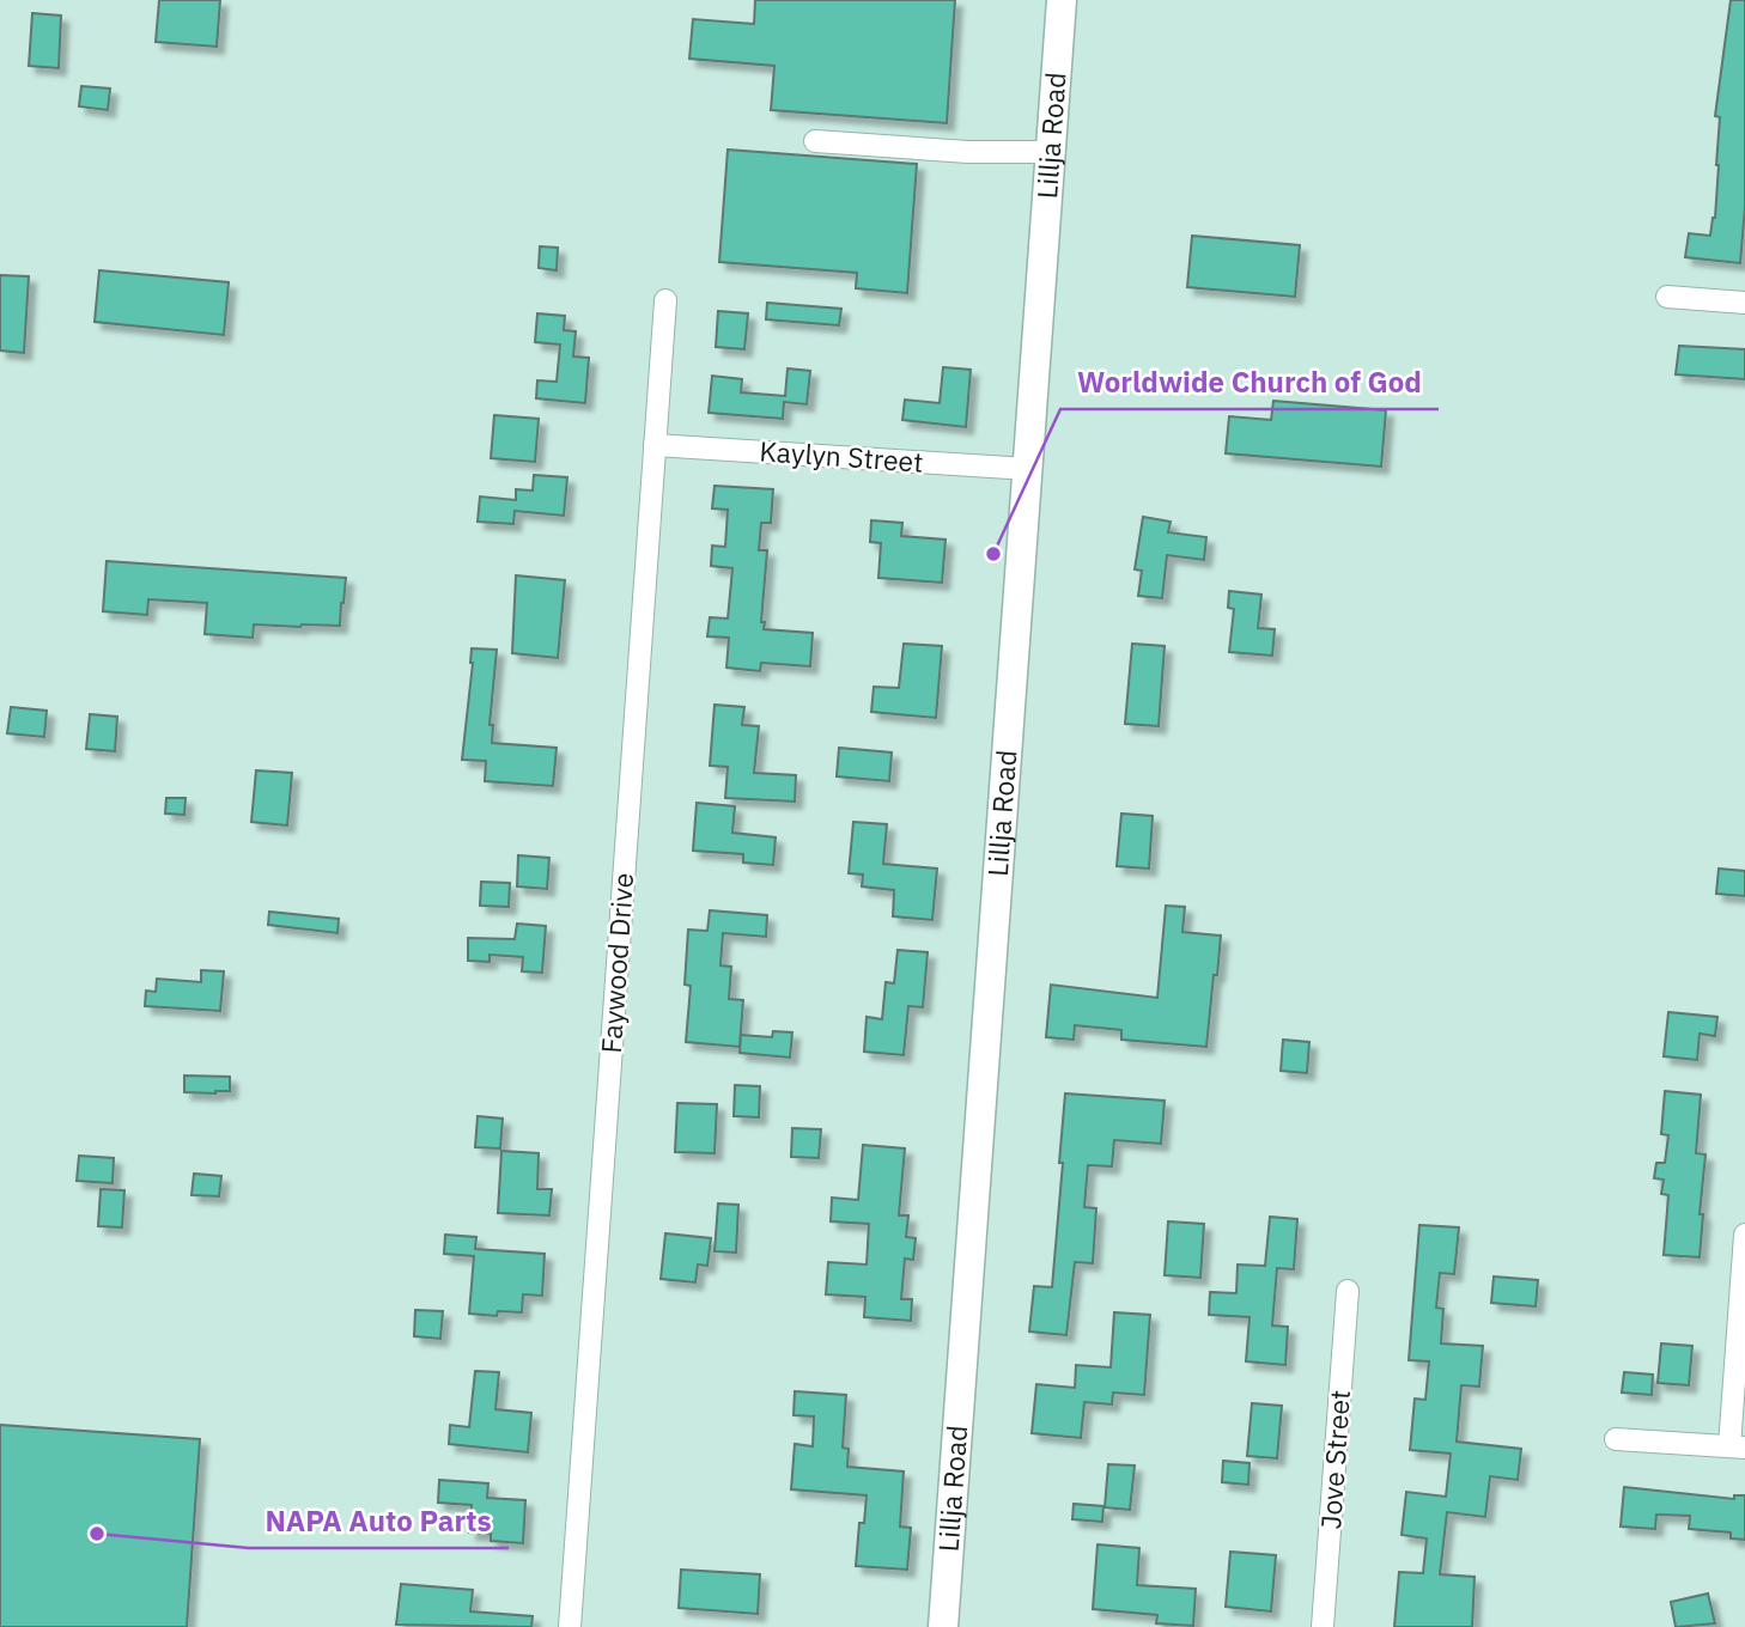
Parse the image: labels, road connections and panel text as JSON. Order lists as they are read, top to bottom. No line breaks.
{"streets":{"street":["Lillja Road","Kaylyn Street","Faywood Drive","Jove Street"]},"crossings":[["Lillja Road","Kaylyn Street"],["Kaylyn Street","Faywood Drive"]],"places":["Worldwide Church of God","NAPA Auto Parts"]}
